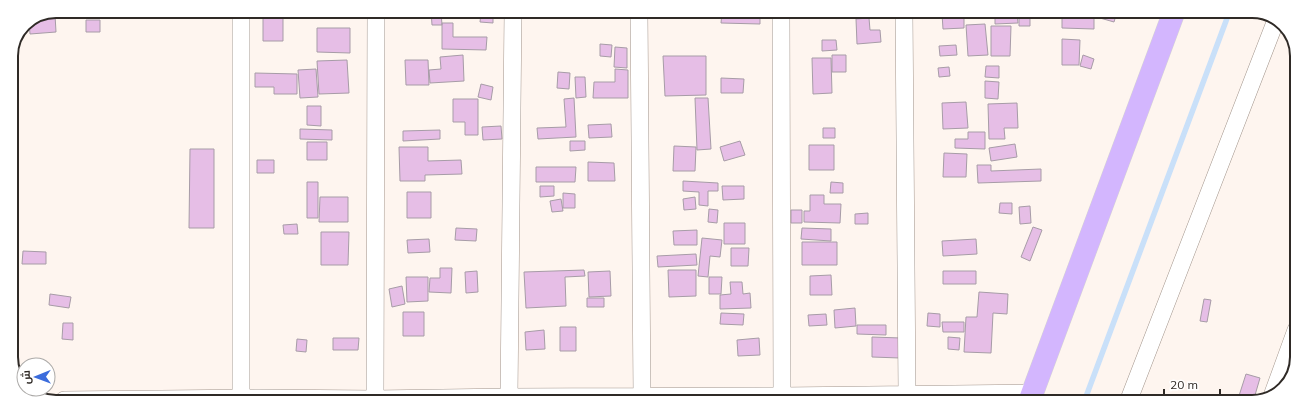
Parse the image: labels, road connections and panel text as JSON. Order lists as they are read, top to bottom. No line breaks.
{"scale_bar":"20 m","north":"left"}
